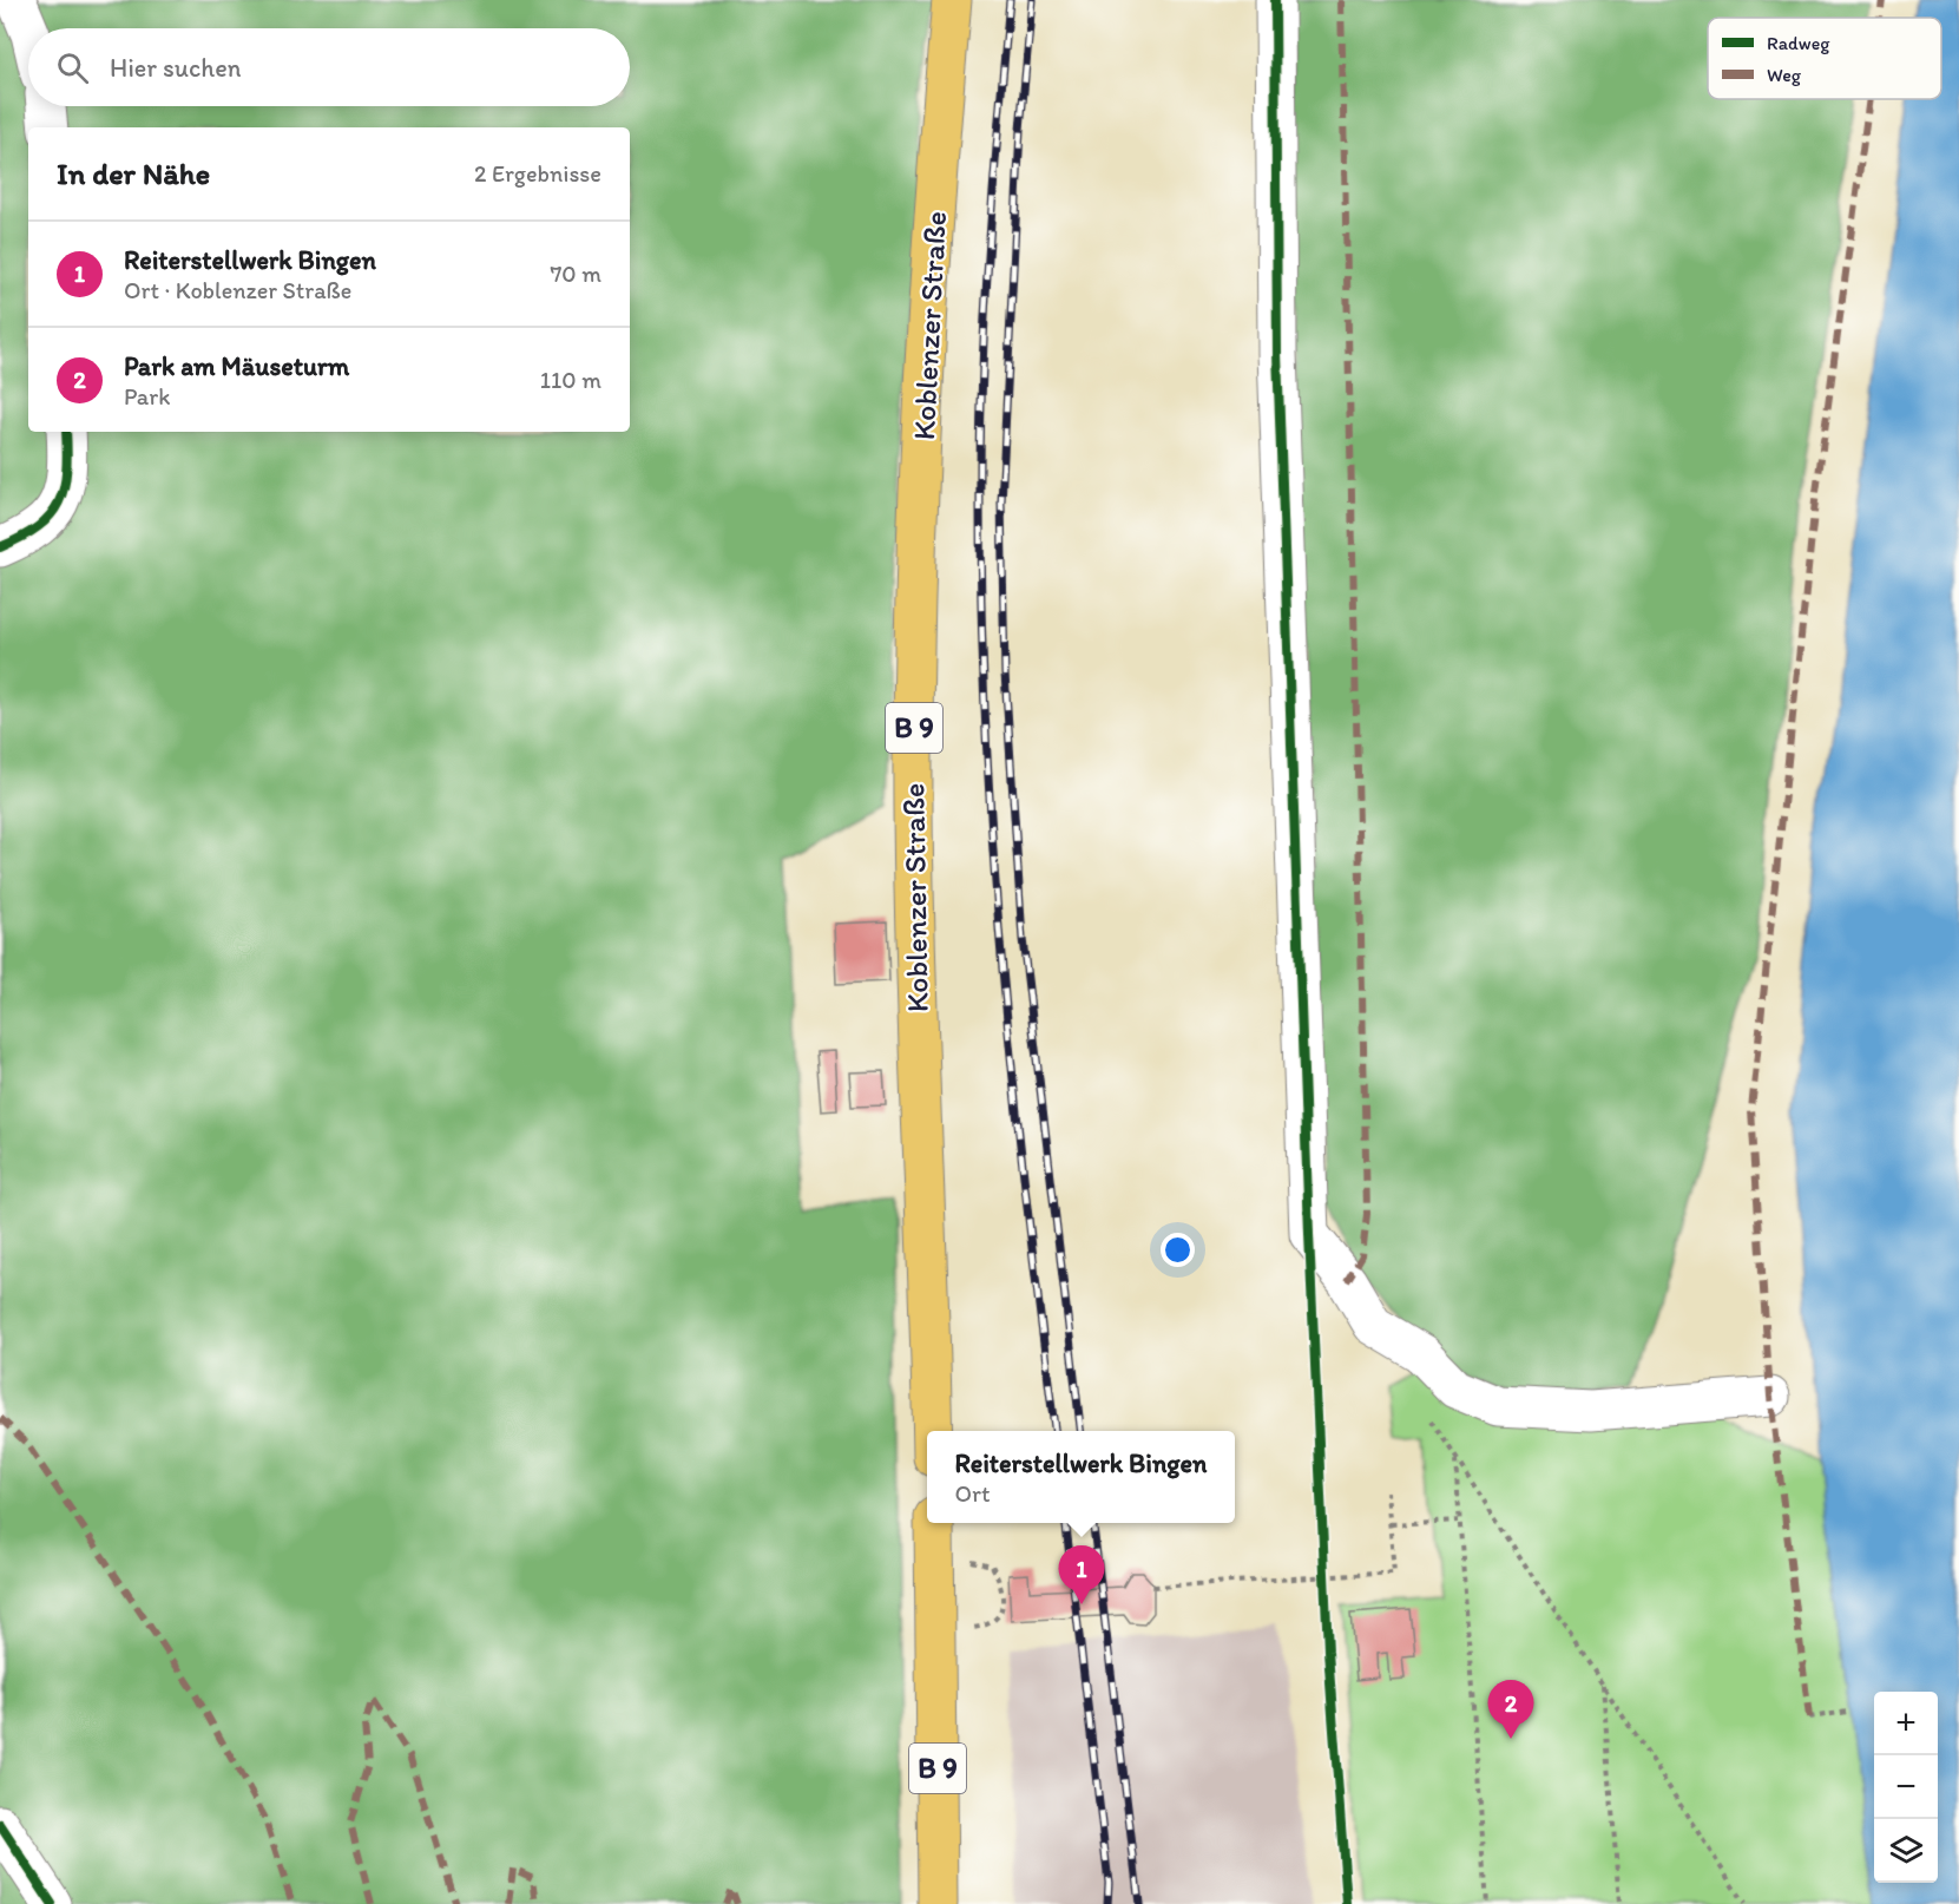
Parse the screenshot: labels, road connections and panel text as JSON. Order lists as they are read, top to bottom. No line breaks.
{"streets":{"main road":["Koblenzer Straße","B 9"]},"legend":["Radweg","Weg"],"page":{"search":"Hier suchen","heading":["In der Nähe","2 Ergebnisse"],"list":[{"mark":"1","name":"Reiterstellwerk Bingen","note":"Ort · Koblenzer Straße","value":"70 m"},{"mark":"2","name":"Park am Mäuseturm","note":"Park","value":"110 m"}],"popup":["Reiterstellwerk Bingen","Ort"],"pins":["1","2"],"map_buttons":["+","−"]}}
